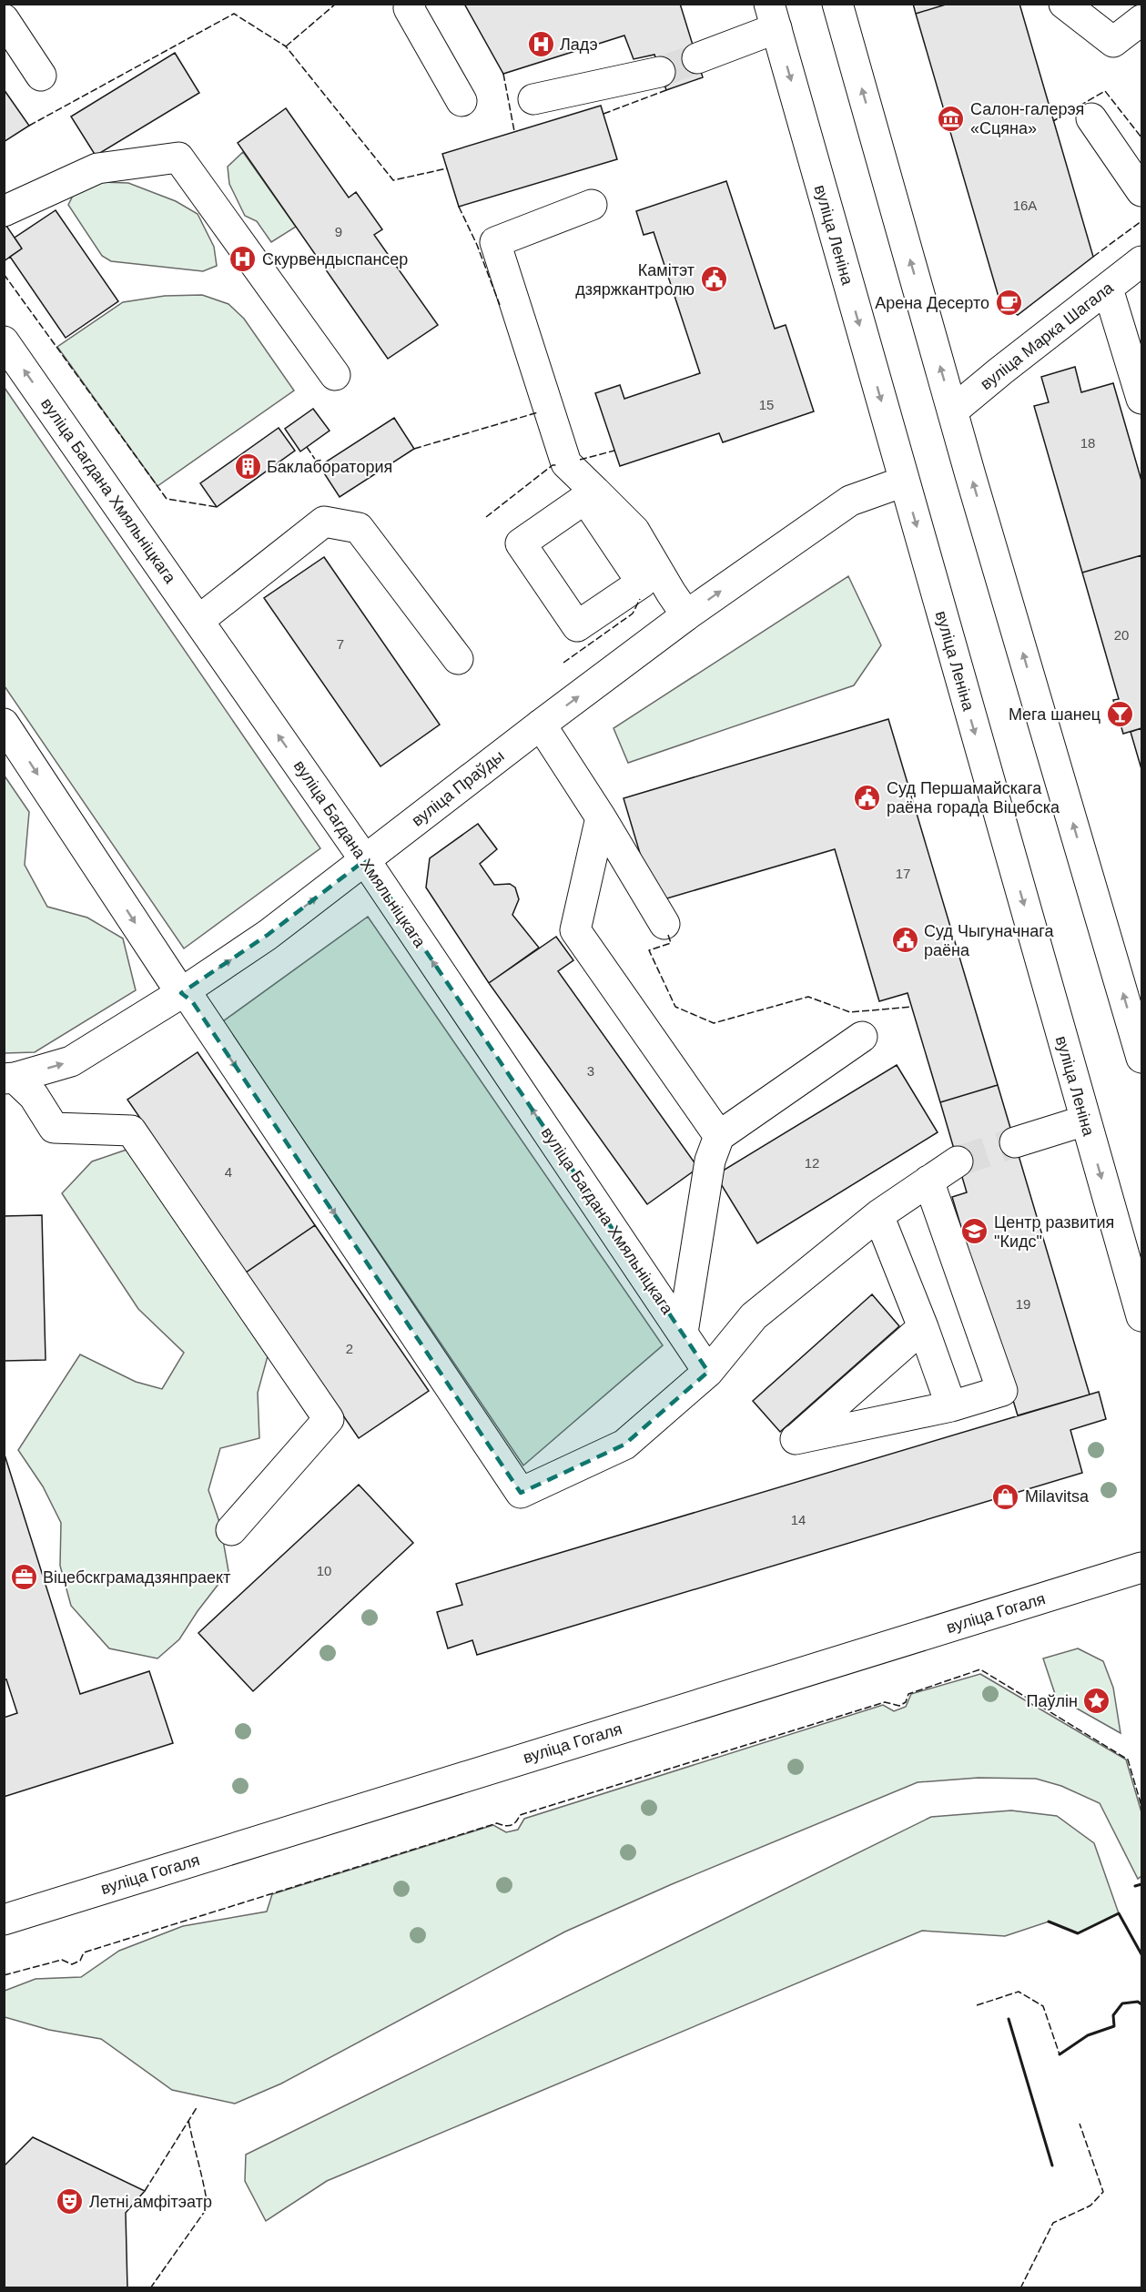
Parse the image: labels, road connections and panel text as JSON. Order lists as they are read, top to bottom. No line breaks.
{"streets":{"street":["вуліца Леніна","вуліца Марка Шагала","вуліца Багдана Хмяльніцкага","вуліца Праўды","вуліца Гогаля"]},"crossings":[["вуліца Леніна","вуліца Праўды"],["вуліца Багдана Хмяльніцкага","вуліца Праўды"]],"one_way":["вуліца Праўды"],"places":{"hospital":["Ладэ","Скурвендыспансер"],"museum":["Салон-галерэя «Сцяна»"],"public building":["Камітэт дзяржкантролю","Суд Першамайскага раёна горада Віцебска","Суд Чыгуначнага раёна"],"cafe":["Арена Десерто"],"building":["Баклаборатория"],"bar":["Мега шанец"],"school or university":["Центр развития \"Кидс\""],"shop":["Milavitsa"],"office":["Віцебскграмадзянпраект"],"place":["Паўлін"],"theatre":["Летні амфітэатр"]},"house_numbers":["16А","9","15","18","20","7","17","3","12","4","19","2","14","10"]}
